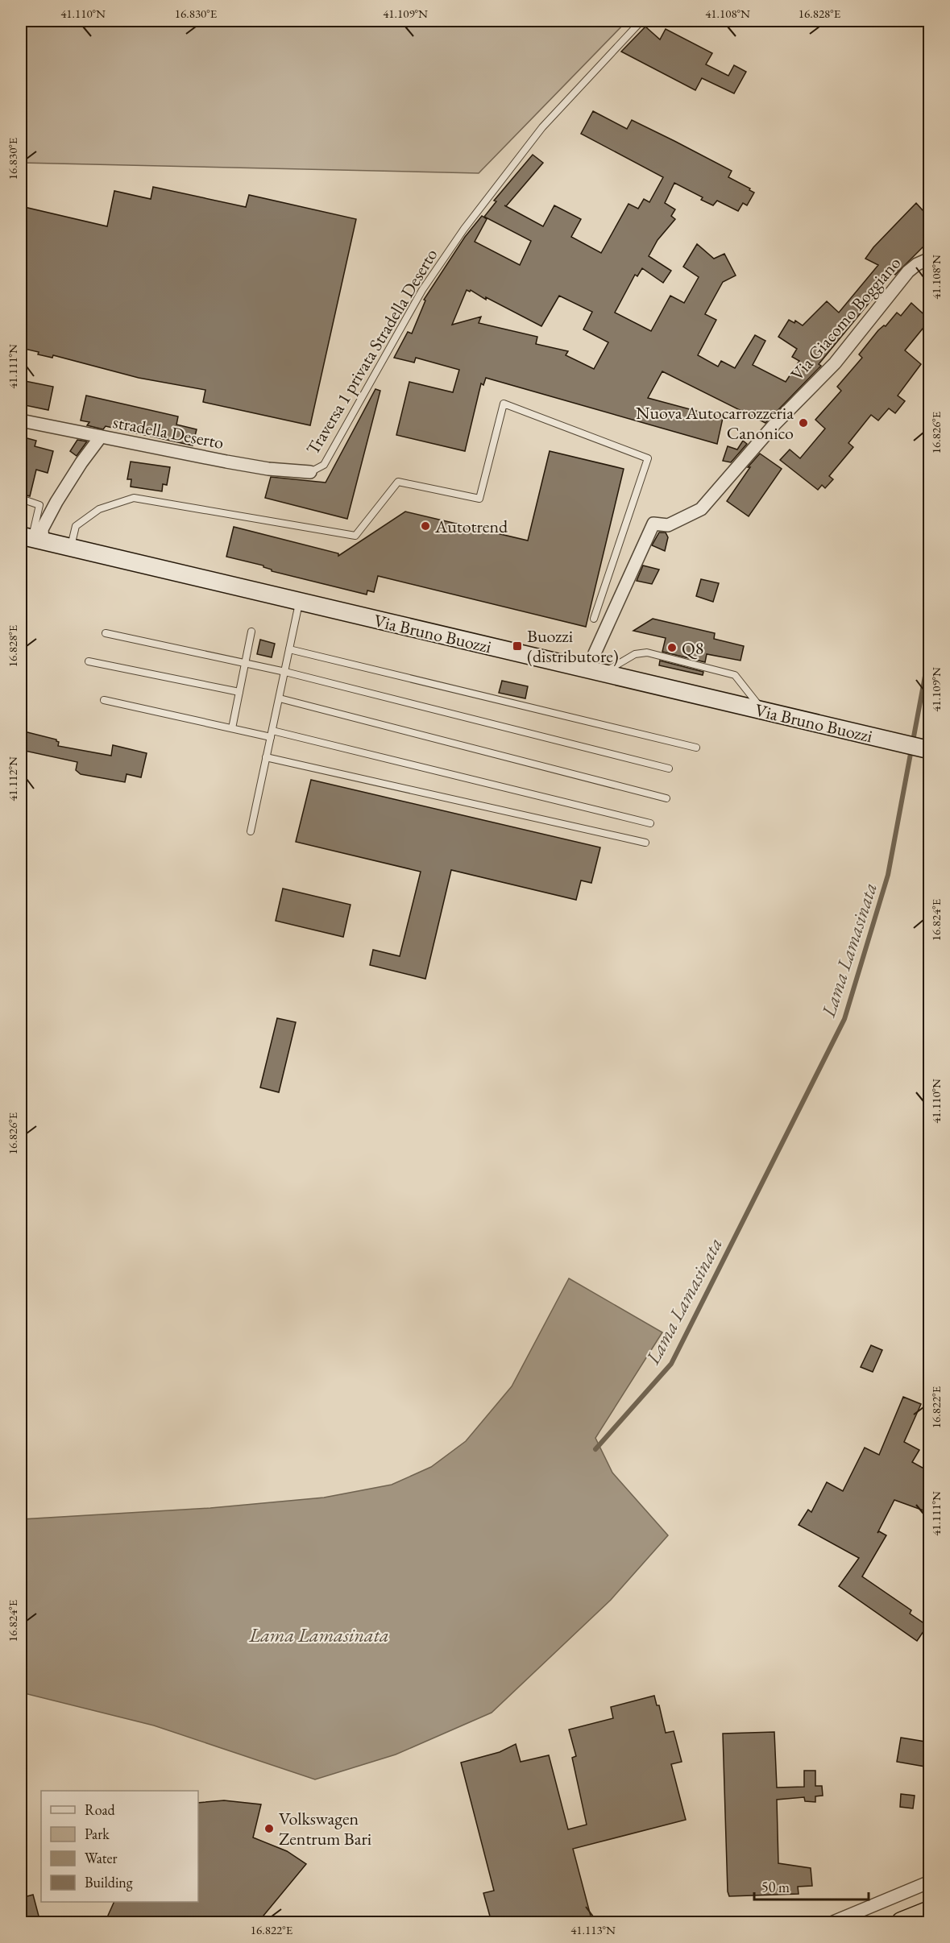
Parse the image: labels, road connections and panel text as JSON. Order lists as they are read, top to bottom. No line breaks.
{"streets":{"main road":["Via Bruno Buozzi"],"street":["Via Giacomo Boggiano","stradella Deserto"],"lane":["Traversa 1 privata Stradella Deserto"]},"crossings":[["Via Giacomo Boggiano","Via Bruno Buozzi"],["Traversa 1 privata Stradella Deserto","stradella Deserto"]],"water":["Lama Lamasinata"],"places":{"other":["Nuova Autocarrozzeria Canonico","Autotrend","Q8","Volkswagen Zentrum Bari"],"transit":["Buozzi (distributore)"]},"legend":["Road","Park","Water","Building"],"scale_bar":"50 m","coordinates":["41.110°N","16.830°E","41.109°N","41.108°N","16.828°E","41.111°N","16.826°E","41.112°N","16.824°E","16.822°E","41.113°N"]}
